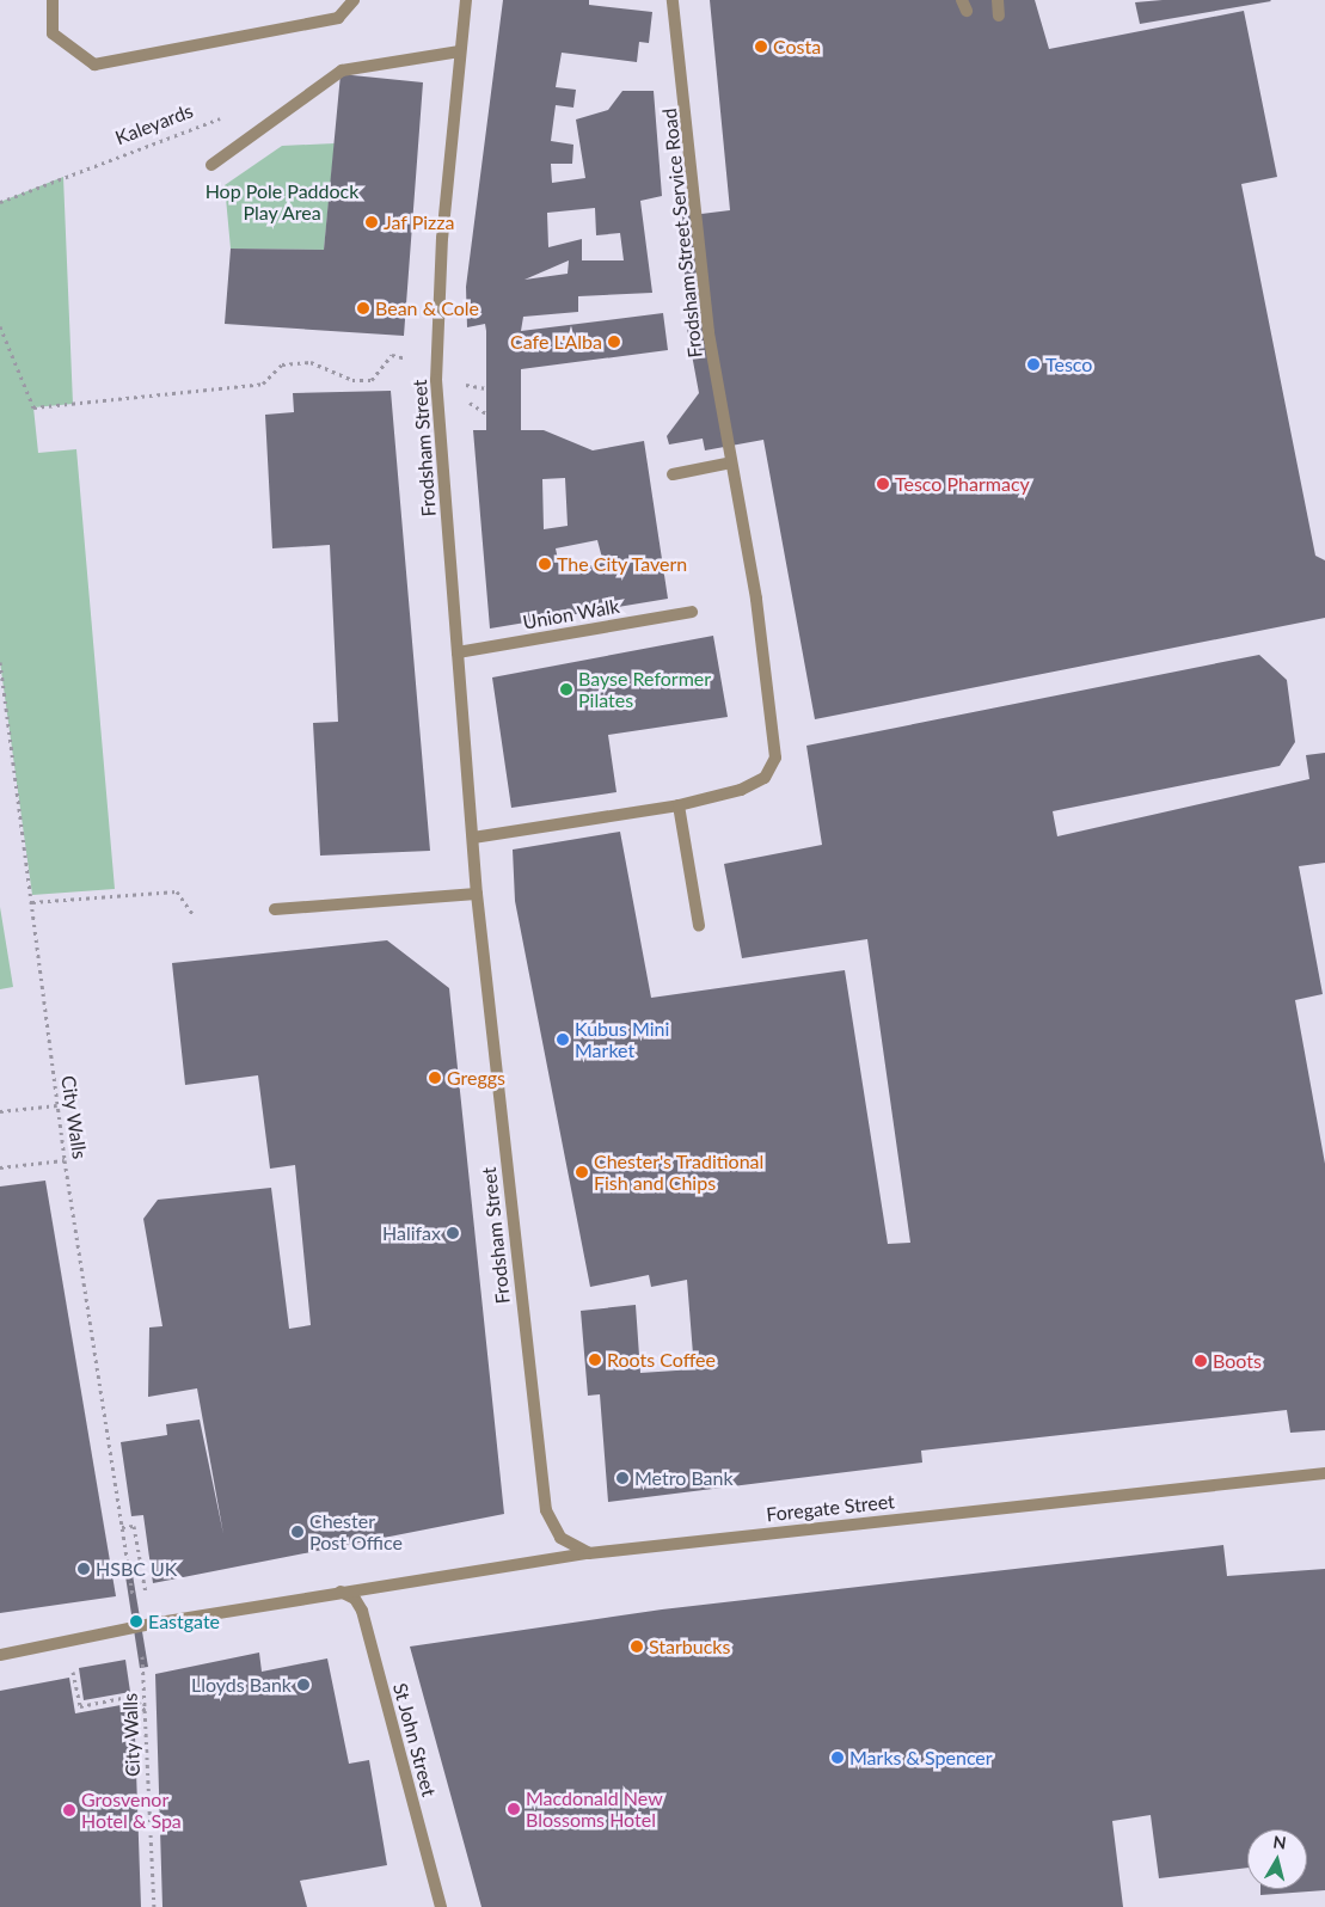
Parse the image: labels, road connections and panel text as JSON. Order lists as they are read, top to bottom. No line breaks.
{"streets":{"street":["Frodsham Street Service Road","Frodsham Street","Union Walk","Foregate Street","St John Street"],"path":["Kaleyards","City Walls"]},"crossings":[["Frodsham Street","Union Walk"],["Frodsham Street","Foregate Street"],["Foregate Street","St John Street"]],"parks":["Hop Pole Paddock Play Area"],"places":["Costa","Jaf Pizza","Bean & Cole","Cafe L'Alba","Tesco","Tesco Pharmacy","The City Tavern","Bayse Reformer Pilates","Kubus Mini Market","Greggs","Chester's Traditional Fish and Chips","Halifax","Roots Coffee","Boots","Metro Bank","Chester Post Office","HSBC UK","Eastgate","Starbucks","Lloyds Bank","Marks & Spencer","Macdonald New Blossoms Hotel","Grosvenor Hotel & Spa"],"north":"top"}
